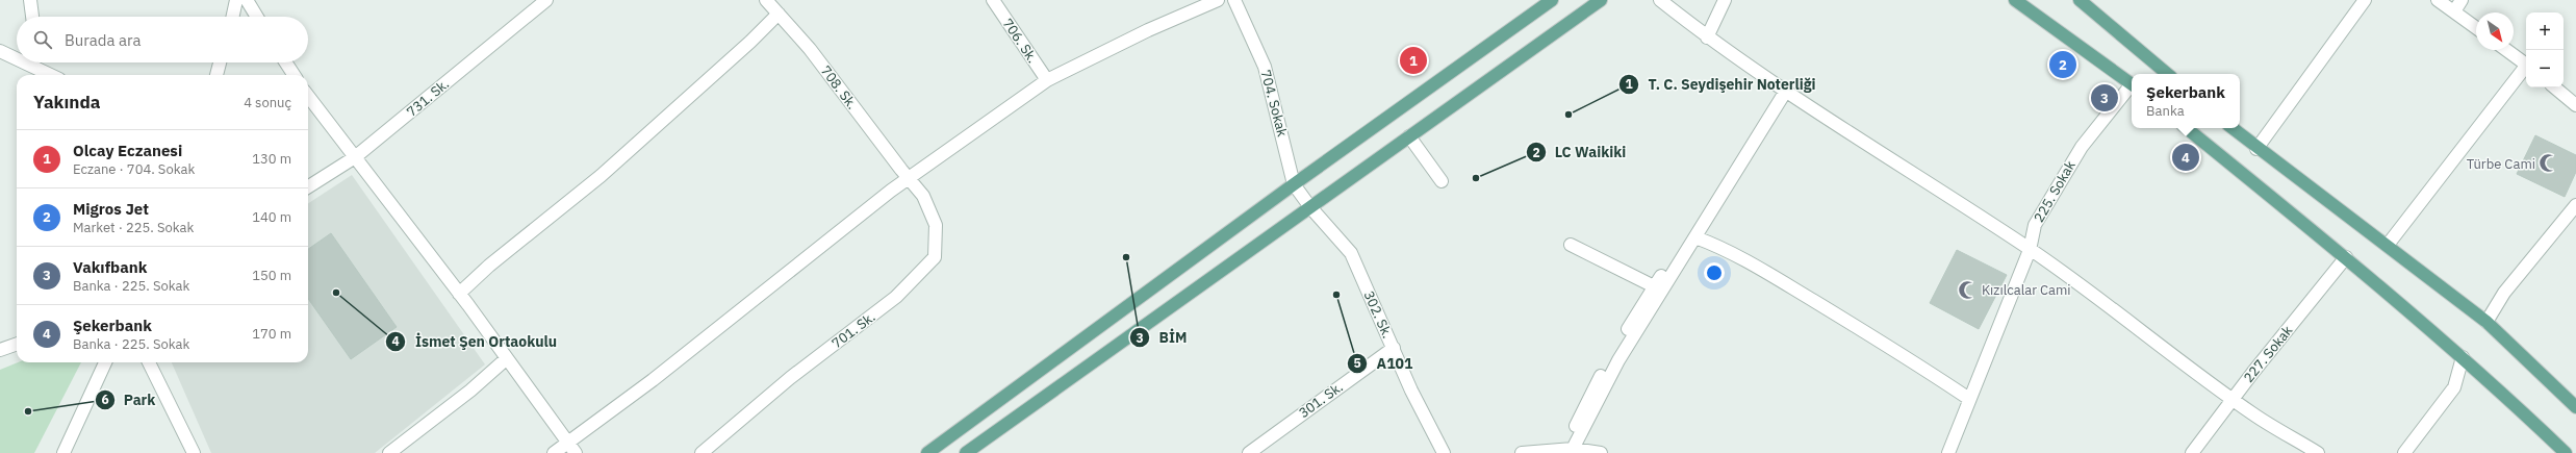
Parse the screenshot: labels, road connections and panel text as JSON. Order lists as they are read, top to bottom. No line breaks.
{"streets":{"street":["706. Sk.","708. Sk.","731. Sk.","704. Sokak","225. Sokak","302. Sk.","701. Sk.","227. Sokak","301. Sk."]},"crossings":[["708. Sk.","701. Sk."],["704. Sokak","302. Sk."],["302. Sk.","301. Sk."]],"places":{"other":["T. C. Seydişehir Noterliği","LC Waikiki","BİM","İsmet Şen Ortaokulu","A101","Park"],"mosque":["Türbe Cami","Kızılcalar Cami"]},"north":"bottom right","page":{"map_buttons":["+","−"],"search":"Burada ara","pins":["1","2","3","4"],"popup":["Şekerbank","Banka"],"heading":["Yakında","4 sonuç"],"list":[{"mark":"1","name":"Olcay Eczanesi","note":"Eczane · 704. Sokak","value":"130 m"},{"mark":"2","name":"Migros Jet","note":"Market · 225. Sokak","value":"140 m"},{"mark":"3","name":"Vakıfbank","note":"Banka · 225. Sokak","value":"150 m"},{"mark":"4","name":"Şekerbank","note":"Banka · 225. Sokak","value":"170 m"}]}}
